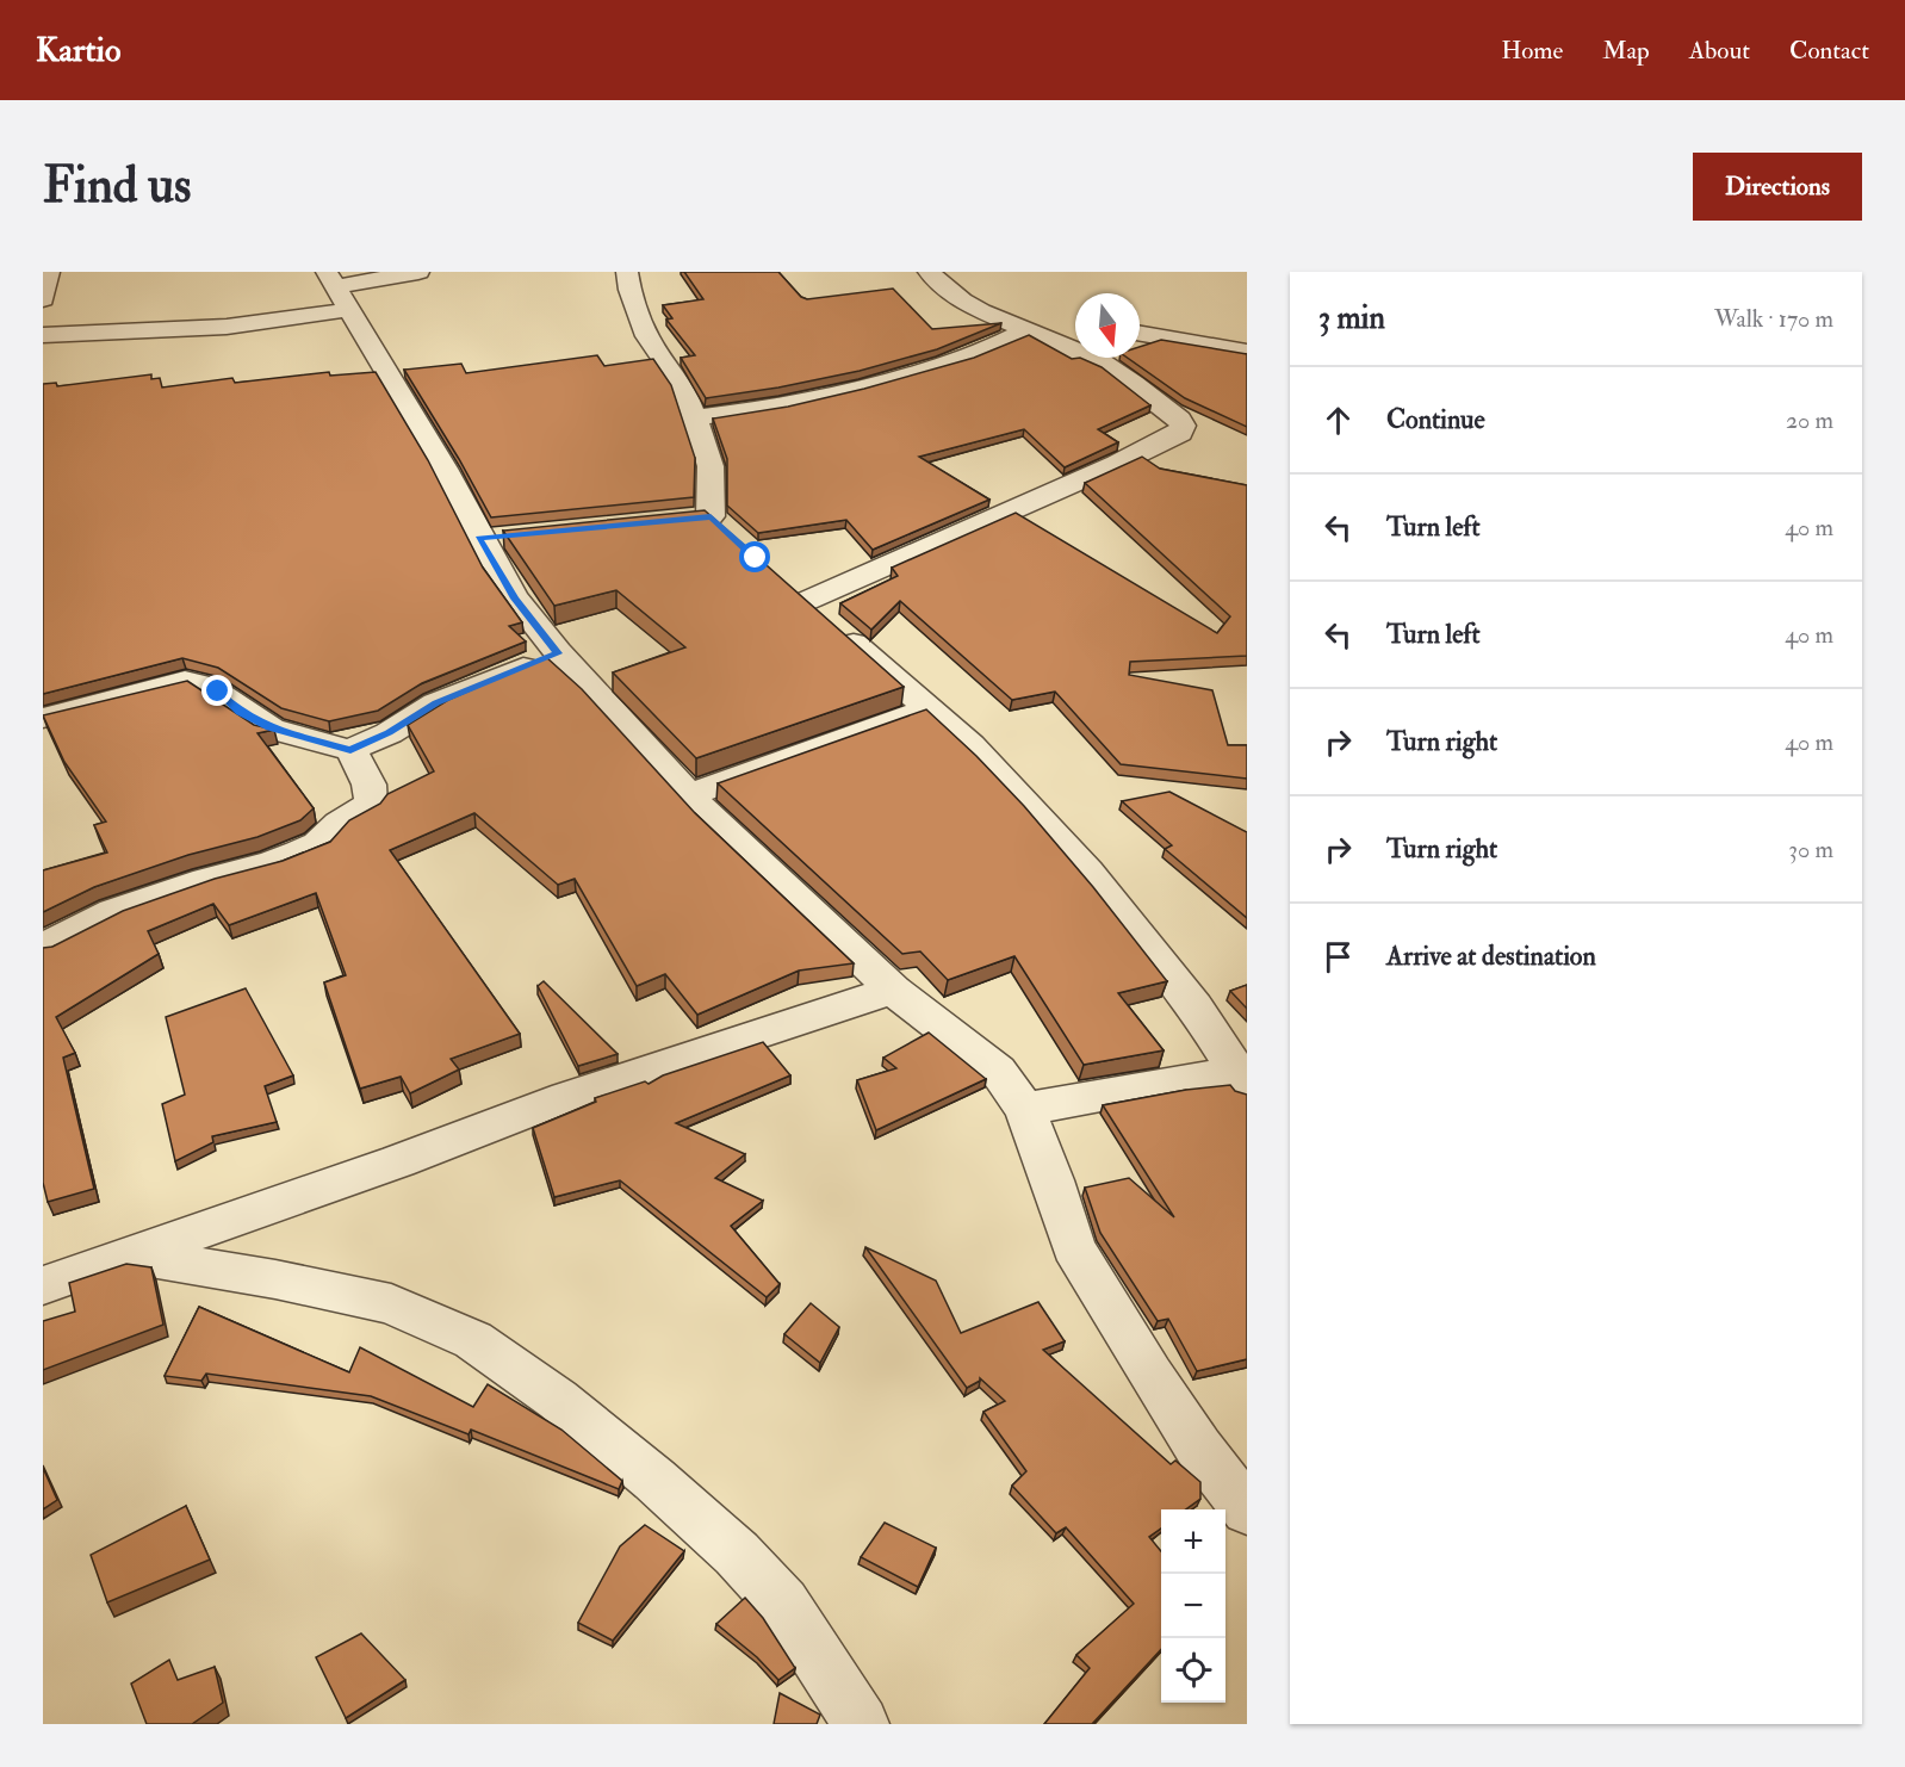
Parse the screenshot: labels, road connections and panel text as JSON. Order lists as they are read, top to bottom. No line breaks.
{"north":"bottom","page":{"header":"Kartio","nav":["Home","Map","About","Contact"],"buttons":"Directions","title":"Find us","heading":["3 min","Walk · 170 m"],"list":[["Continue","20 m"],["Turn left","40 m"],["Turn left","40 m"],["Turn right","40 m"],["Turn right","30 m"],"Arrive at destination"],"map_buttons":["+","−"]}}
